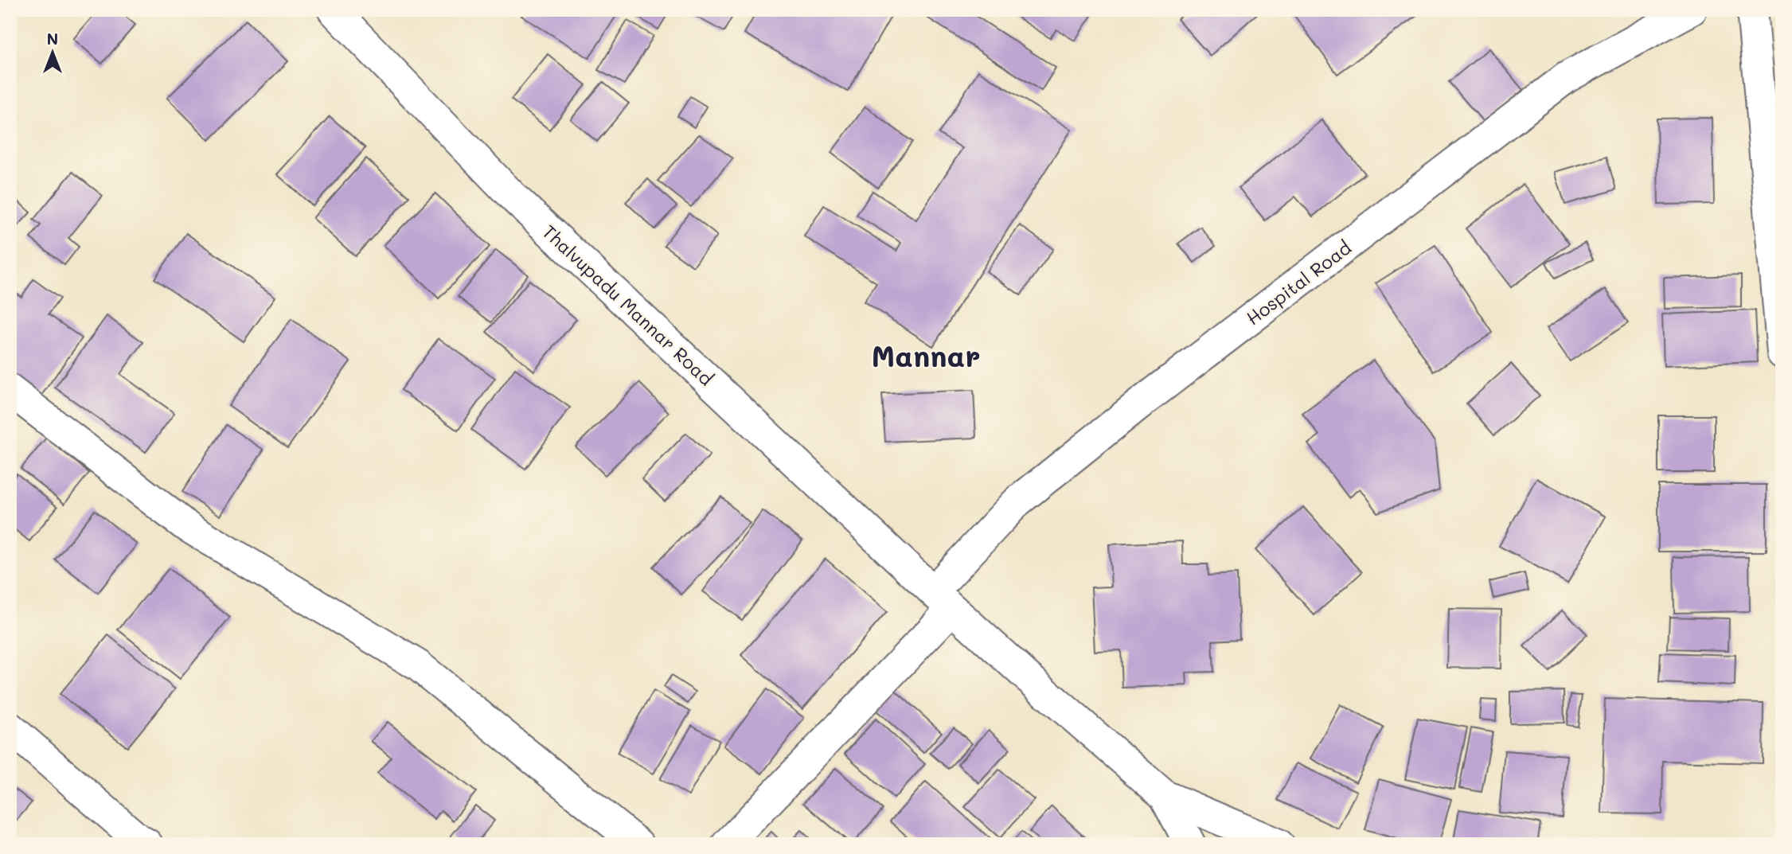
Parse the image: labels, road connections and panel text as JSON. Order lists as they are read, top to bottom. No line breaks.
{"streets":{"street":["Hospital Road","Thalvupadu Mannar Road"]},"crossings":[["Hospital Road","Thalvupadu Mannar Road"]],"districts":["Mannar"],"north":"top"}
